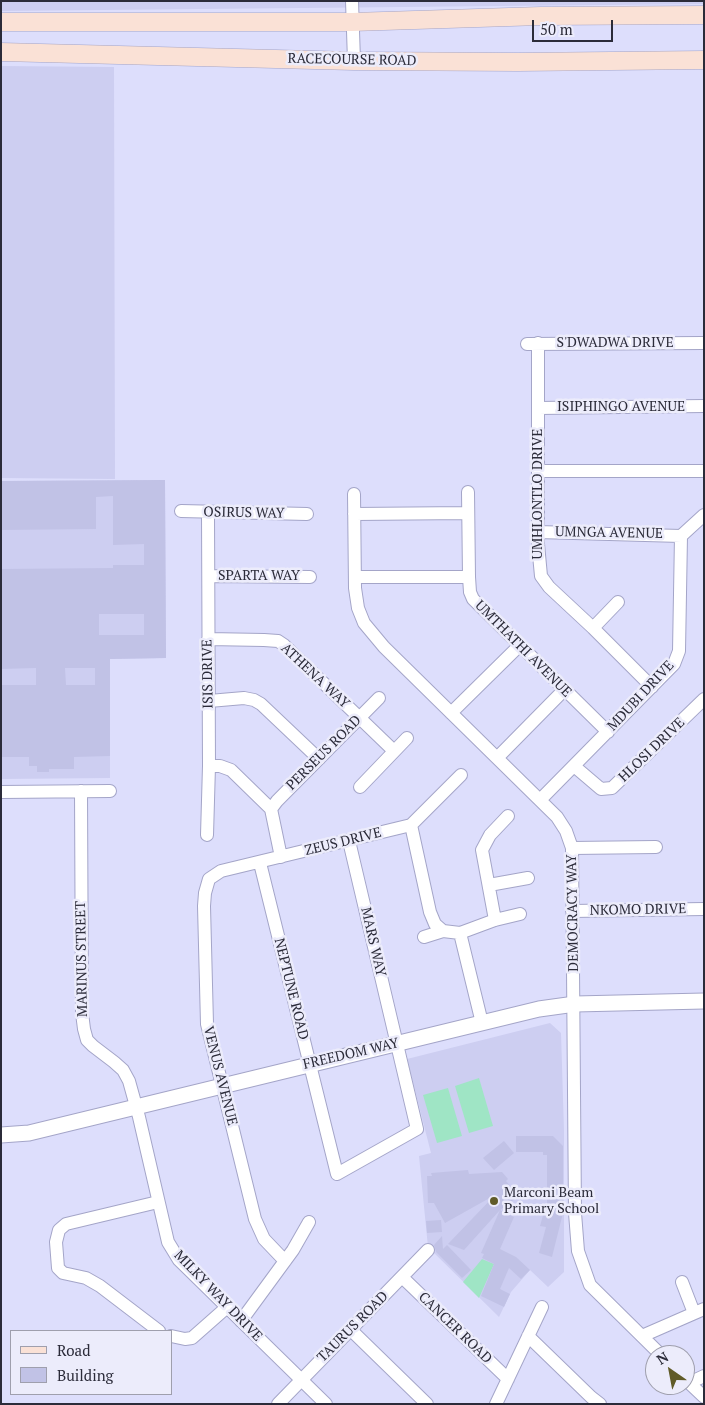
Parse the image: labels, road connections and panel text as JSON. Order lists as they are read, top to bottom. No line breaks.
{"streets":{"main road":["RACECOURSE ROAD"],"street":["S'DWADWA DRIVE","ISIPHINGO AVENUE","UMHLONTLO DRIVE","OSIRUS WAY","UMNGA AVENUE","SPARTA WAY","UMTHATHI AVENUE","ISIS DRIVE","ATHENA WAY","MDUBI DRIVE","HLOSI DRIVE","PERSEUS ROAD","ZEUS DRIVE","NKOMO DRIVE","DEMOCRACY WAY","MARS WAY","MARINUS STREET","NEPTUNE ROAD","FREEDOM WAY","VENUS AVENUE","MILKY WAY DRIVE","TAURUS ROAD","CANCER ROAD"]},"crossings":[["S'DWADWA DRIVE","UMHLONTLO DRIVE"],["ISIPHINGO AVENUE","UMHLONTLO DRIVE"],["UMHLONTLO DRIVE","UMNGA AVENUE"],["UMHLONTLO DRIVE","MDUBI DRIVE"],["OSIRUS WAY","ISIS DRIVE"],["UMNGA AVENUE","MDUBI DRIVE"],["SPARTA WAY","ISIS DRIVE"],["UMTHATHI AVENUE","MDUBI DRIVE"],["ISIS DRIVE","ATHENA WAY"],["ATHENA WAY","PERSEUS ROAD"],["MDUBI DRIVE","HLOSI DRIVE"],["MDUBI DRIVE","DEMOCRACY WAY"],["ZEUS DRIVE","MARS WAY"],["ZEUS DRIVE","NEPTUNE ROAD"],["ZEUS DRIVE","VENUS AVENUE"],["NKOMO DRIVE","DEMOCRACY WAY"],["DEMOCRACY WAY","FREEDOM WAY"],["MARS WAY","NEPTUNE ROAD"],["MARS WAY","FREEDOM WAY"],["MARINUS STREET","FREEDOM WAY"],["MARINUS STREET","MILKY WAY DRIVE"],["NEPTUNE ROAD","FREEDOM WAY"],["FREEDOM WAY","VENUS AVENUE"],["FREEDOM WAY","MILKY WAY DRIVE"],["MILKY WAY DRIVE","TAURUS ROAD"],["TAURUS ROAD","CANCER ROAD"]],"places":["Marconi Beam Primary School"],"legend":["Road","Building"],"scale_bar":"50 m","north":"top left"}
